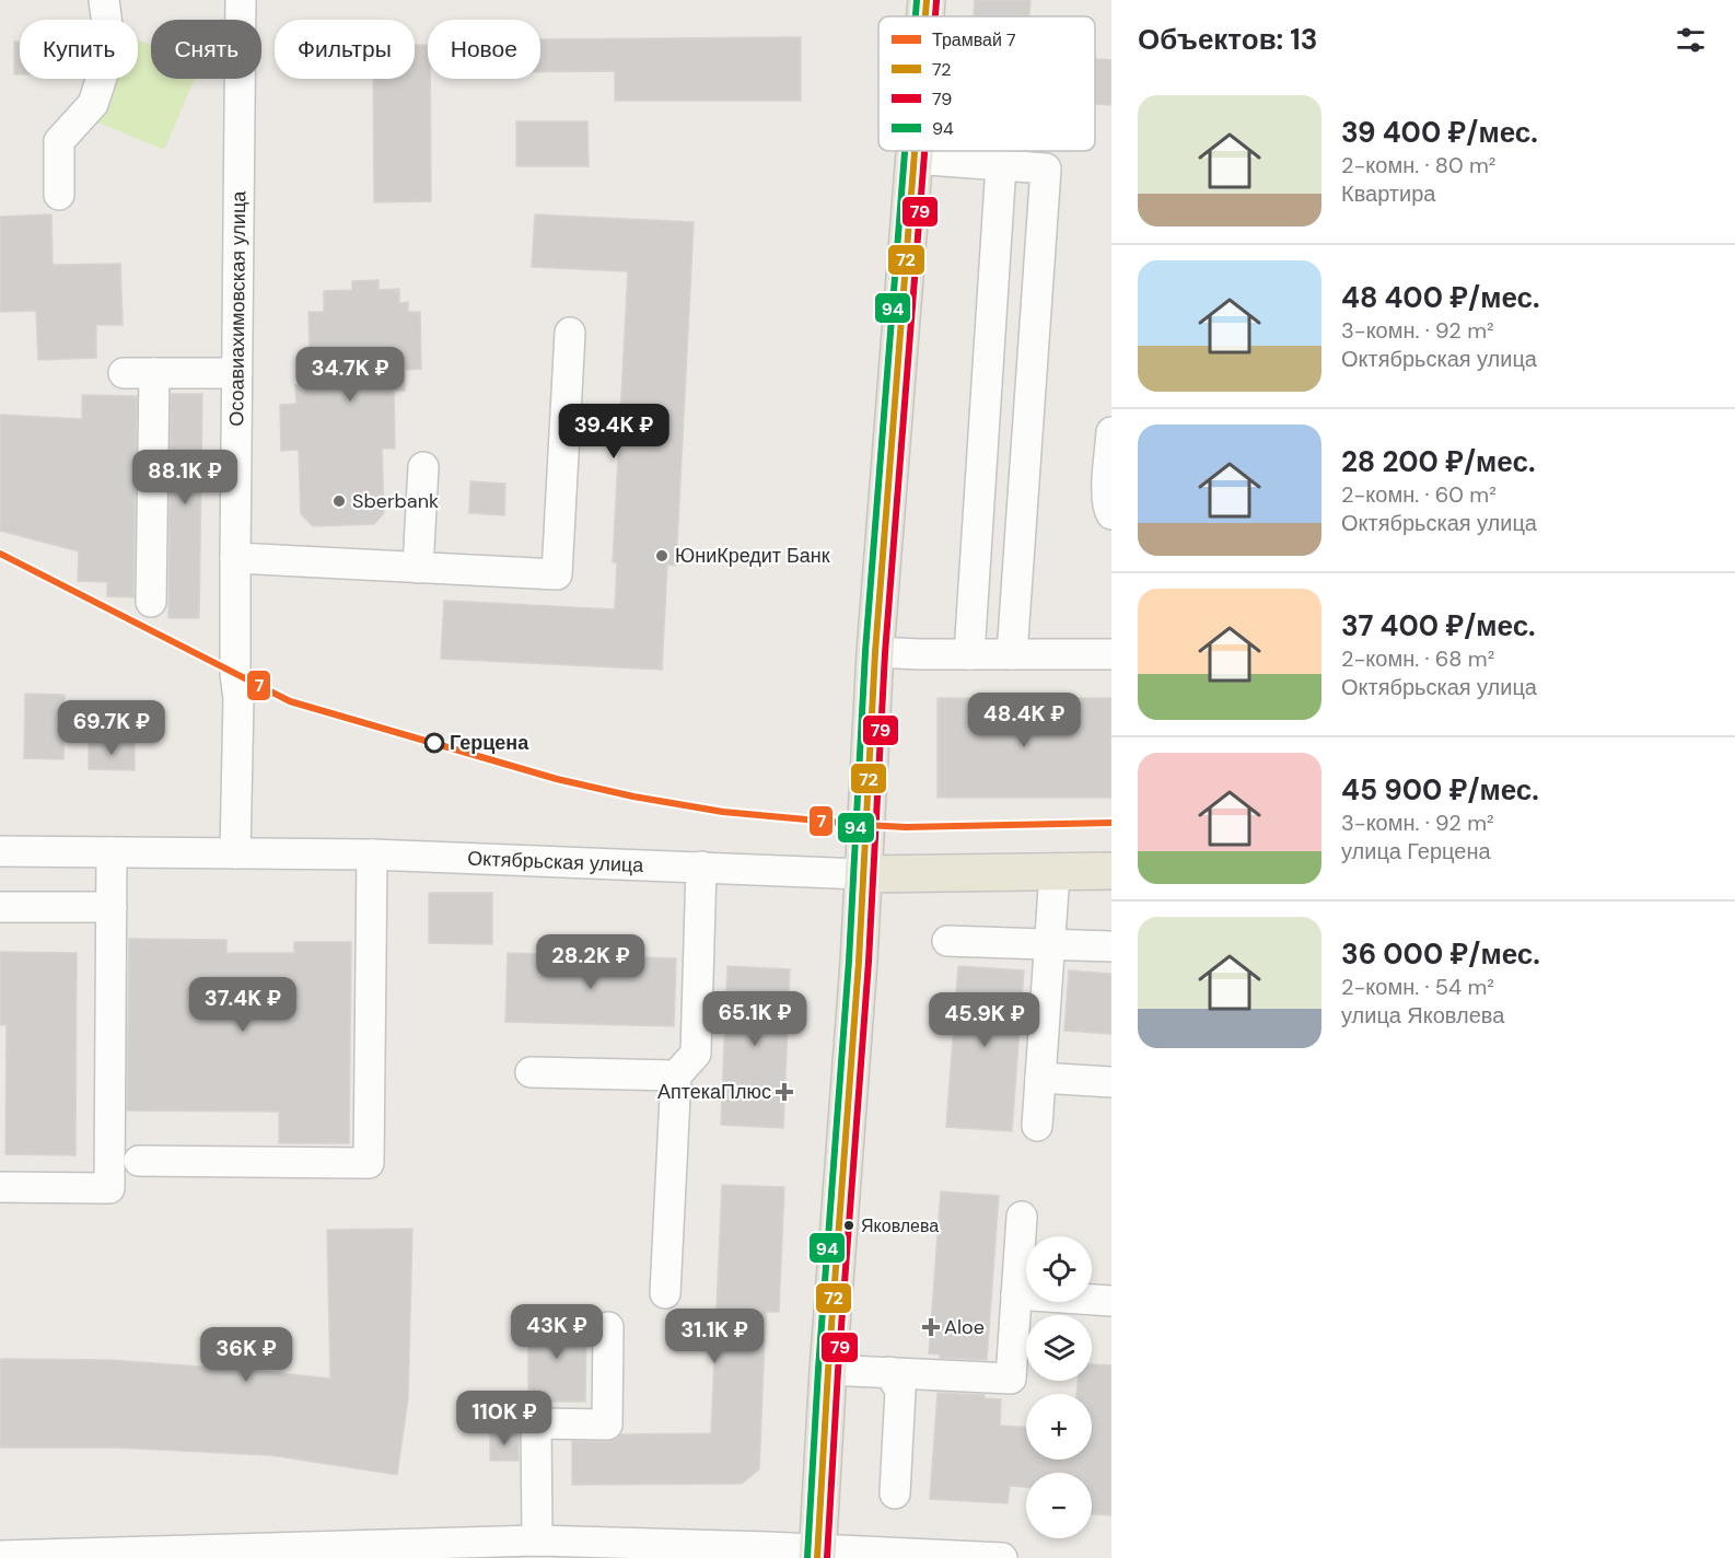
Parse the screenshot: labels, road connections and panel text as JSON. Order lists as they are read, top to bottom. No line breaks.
{"streets":{"main road":["Октябрьская улица"],"street":["Осоавиахимовская улица"]},"crossings":[["Осоавиахимовская улица","Октябрьская улица"]],"places":{"other":["Sberbank","ЮниКредит Банк","Герцена","Яковлева"],"health":["АптекаПлюс","Aloe"]},"lines":["transit line 72","transit line 94","transit line 79","tram line 7"],"legend":["Трамвай 7","72","79","94"],"page":{"heading":"Объектов: 13","chip":["Купить","Снять","Фильтры","Новое"],"list":[{"name":"39 400 ₽/мес.","note":"2-комн. · 80 m² · Квартира"},{"name":"48 400 ₽/мес.","note":"3-комн. · 92 m² · Октябрьская улица"},{"name":"28 200 ₽/мес.","note":"2-комн. · 60 m² · Октябрьская улица"},{"name":"37 400 ₽/мес.","note":"2-комн. · 68 m² · Октябрьская улица"},{"name":"45 900 ₽/мес.","note":"3-комн. · 92 m² · улица Герцена"},{"name":"36 000 ₽/мес.","note":"2-комн. · 54 m² · улица Яковлева"}],"price":["34.7K ₽","39.4K ₽","88.1K ₽","48.4K ₽","69.7K ₽","28.2K ₽","37.4K ₽","65.1K ₽","45.9K ₽","43K ₽","31.1K ₽","36K ₽","110K ₽"],"map_buttons":["+","−"]}}
